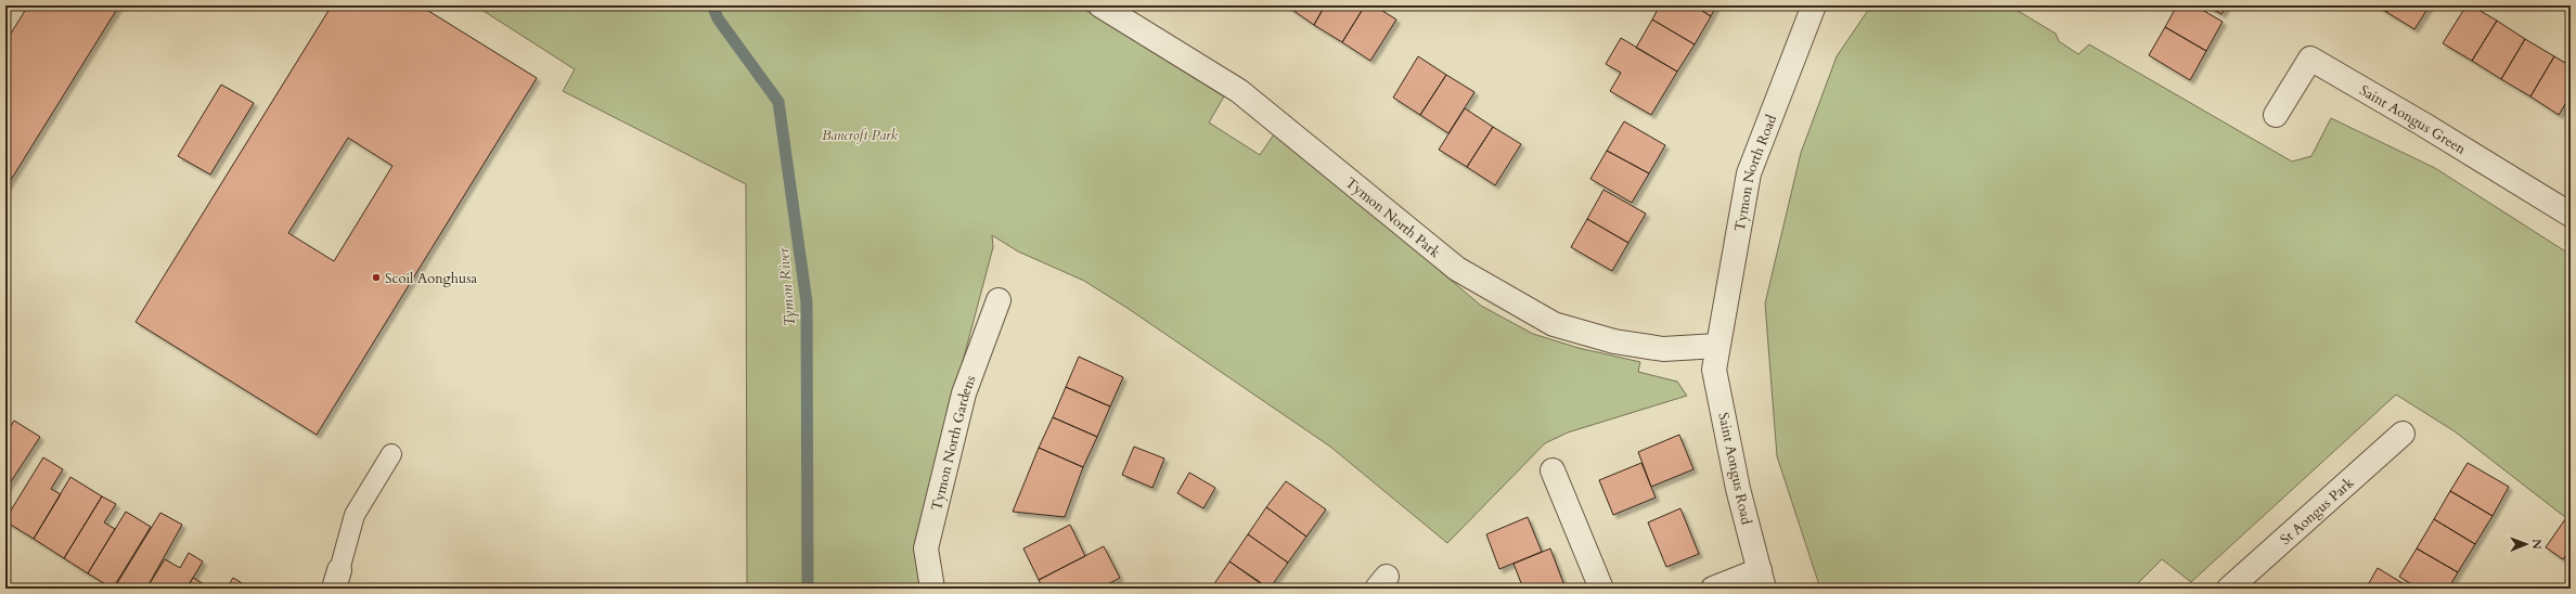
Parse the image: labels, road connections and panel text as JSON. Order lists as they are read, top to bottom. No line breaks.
{"streets":{"street":["Saint Aongus Green","Tymon North Road","Tymon North Park","Tymon North Gardens","Saint Aongus Road","St Aongus Park"]},"crossings":[["Tymon North Road","Tymon North Park"],["Tymon North Road","Saint Aongus Road"],["Tymon North Park","Saint Aongus Road"]],"water":["Tymon River"],"parks":["Bancroft Park"],"places":["Scoil Aonghusa"],"north":"right"}
